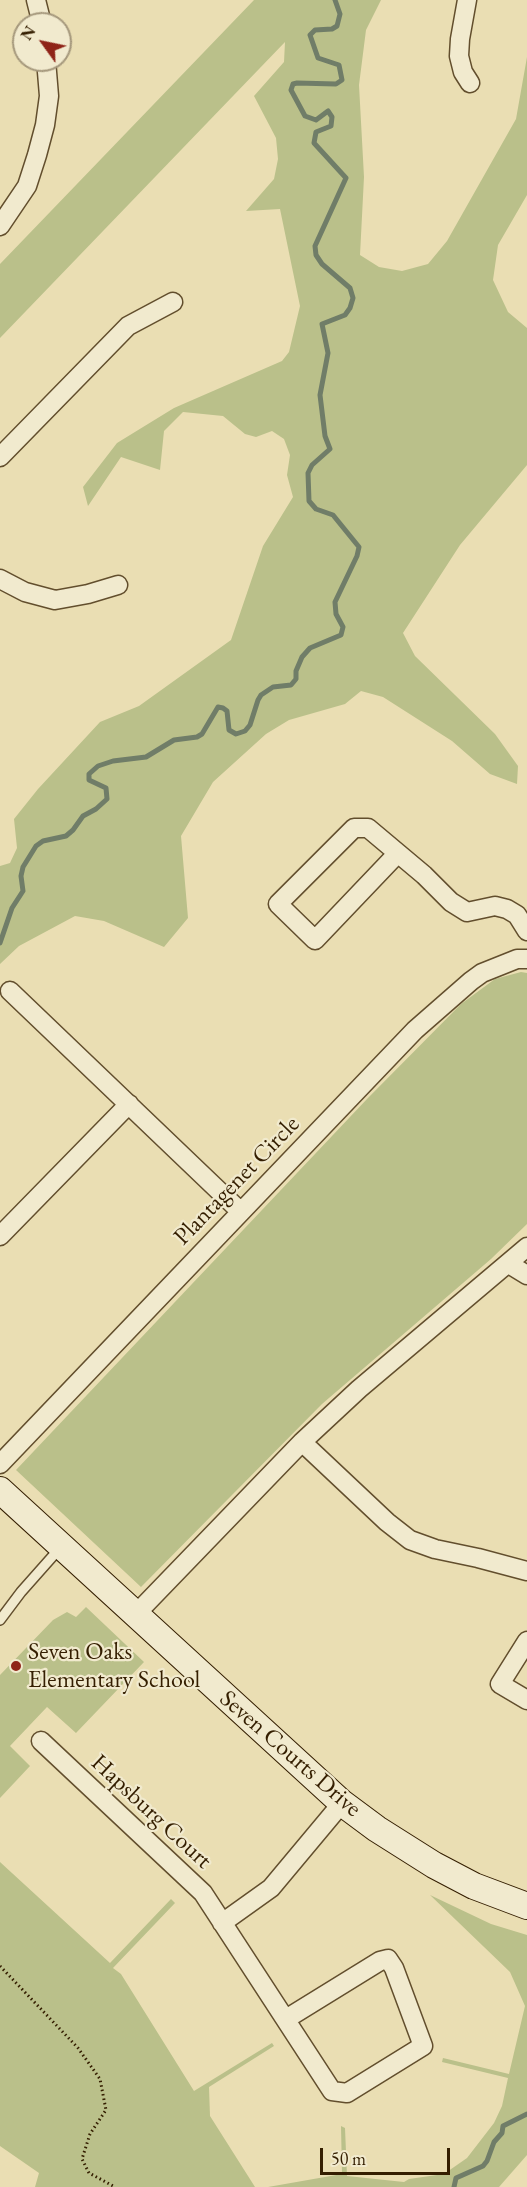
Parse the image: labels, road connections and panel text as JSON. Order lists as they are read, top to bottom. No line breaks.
{"streets":{"street":["Plantagenet Circle","Seven Courts Drive","Hapsburg Court"]},"places":["Seven Oaks Elementary School"],"scale_bar":"50 m","north":"top left"}
